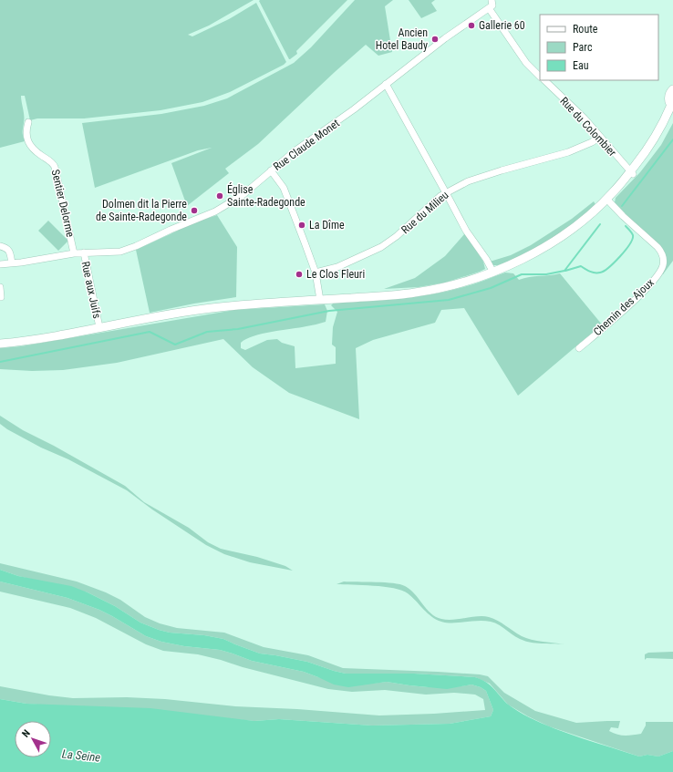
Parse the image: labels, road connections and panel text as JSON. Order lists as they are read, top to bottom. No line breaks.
{"streets":{"street":["Rue du Colombier","Rue Claude Monet","Sentier Delorme","Rue du Milieu","Rue aux Juifs","Chemin des Ajoux"]},"crossings":[["Rue du Colombier","Rue du Milieu"],["Rue Claude Monet","Sentier Delorme"],["Rue Claude Monet","Rue aux Juifs"]],"water":["La Seine"],"places":["Gallerie 60","Ancien Hotel Baudy","Église Sainte-Radegonde","Dolmen dit la Pierre de Sainte-Radegonde","La Dîme","Le Clos Fleuri"],"legend":["Route","Parc","Eau"],"north":"top left"}
